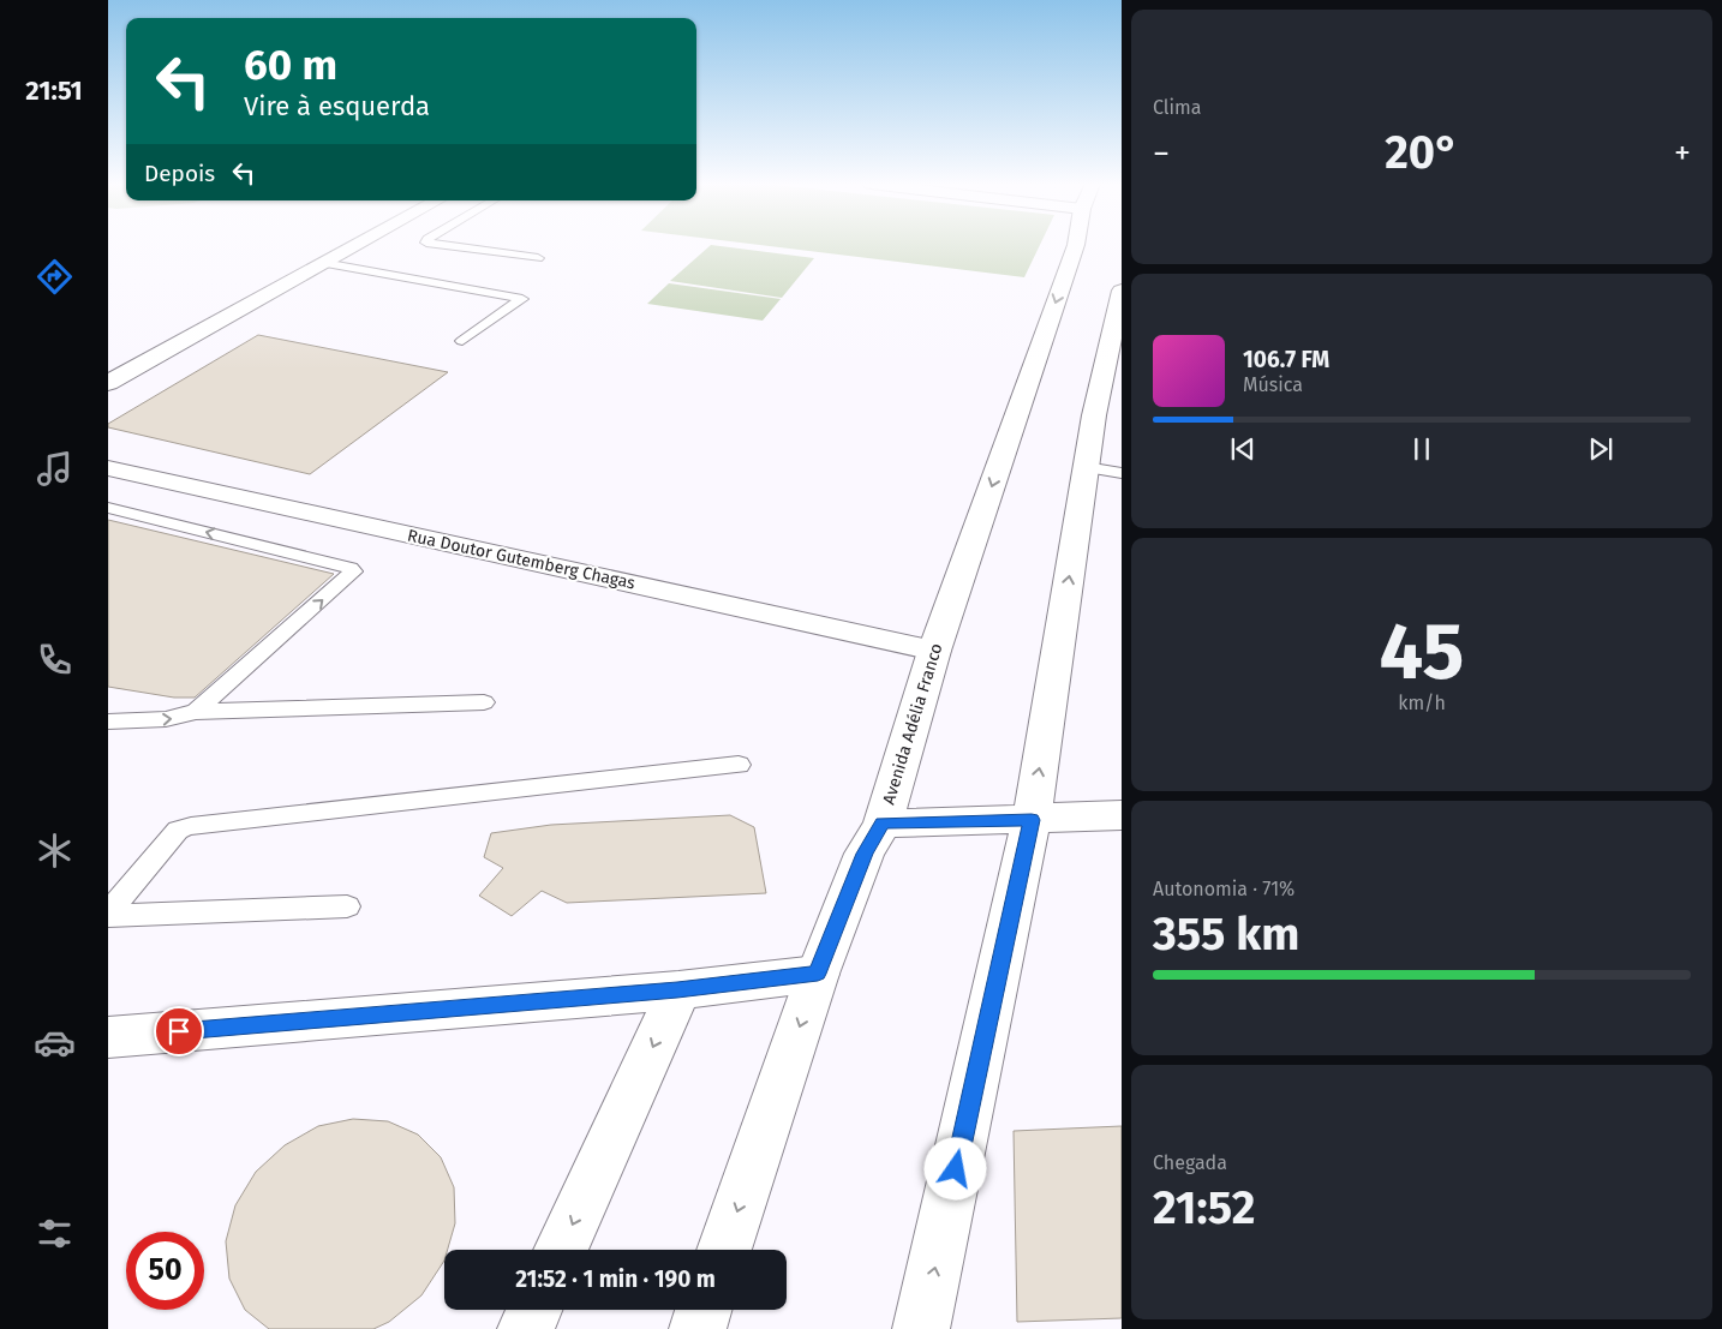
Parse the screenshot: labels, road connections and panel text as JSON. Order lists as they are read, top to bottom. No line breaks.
{"streets":{"main road":["Rua Doutor Gutemberg Chagas","Avenida Adélia Franco"]},"crossings":[["Rua Doutor Gutemberg Chagas","Avenida Adélia Franco"]],"page":{"tabs":"21:51","tile":["Clima",["45","km/h"],["Autonomia · 71%","355 km"],["Chegada","21:52"]],"turn":["60 m","Vire à esquerda"],"heat":["−","20°","+"],"then":"Depois","song":["106.7 FM","Música"],"limit":"50","trip":"21:52 · 1 min · 190 m"}}
